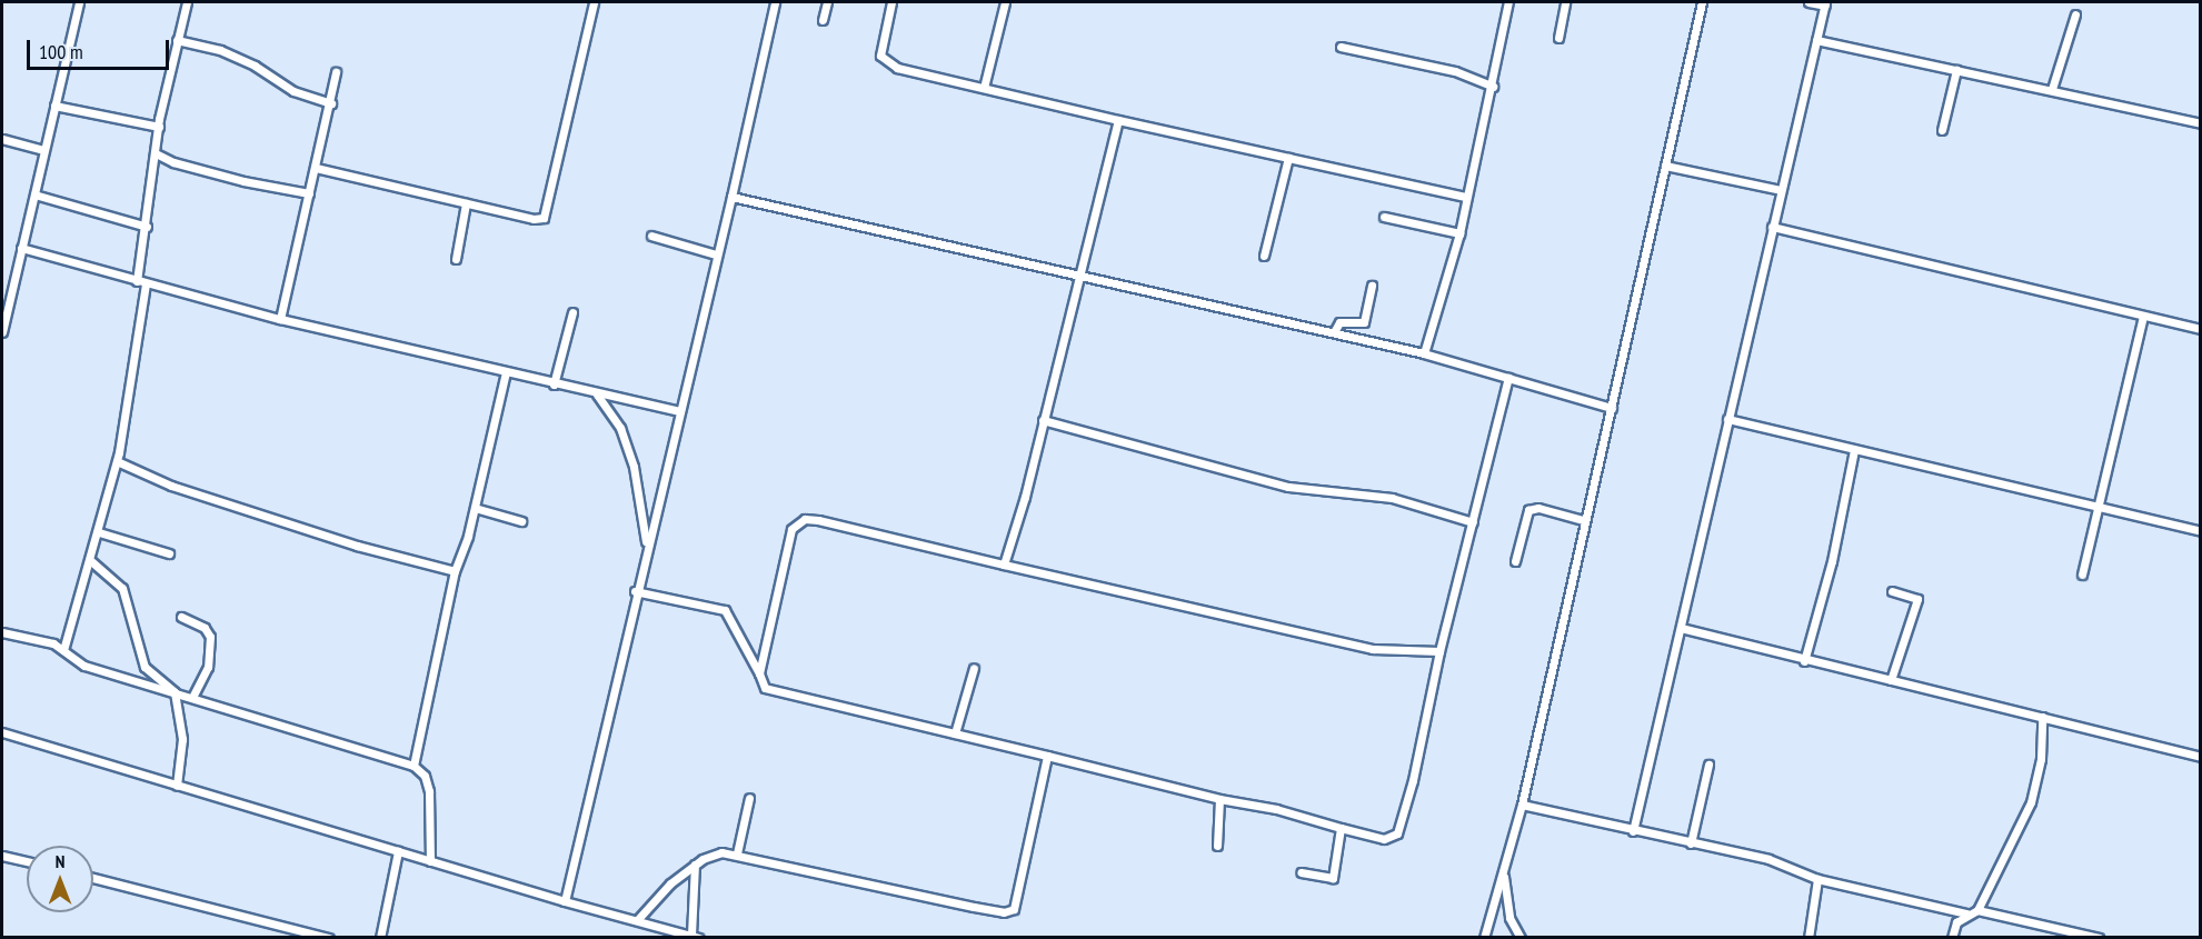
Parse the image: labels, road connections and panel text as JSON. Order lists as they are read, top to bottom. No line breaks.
{"scale_bar":"100 m","north":"top"}
